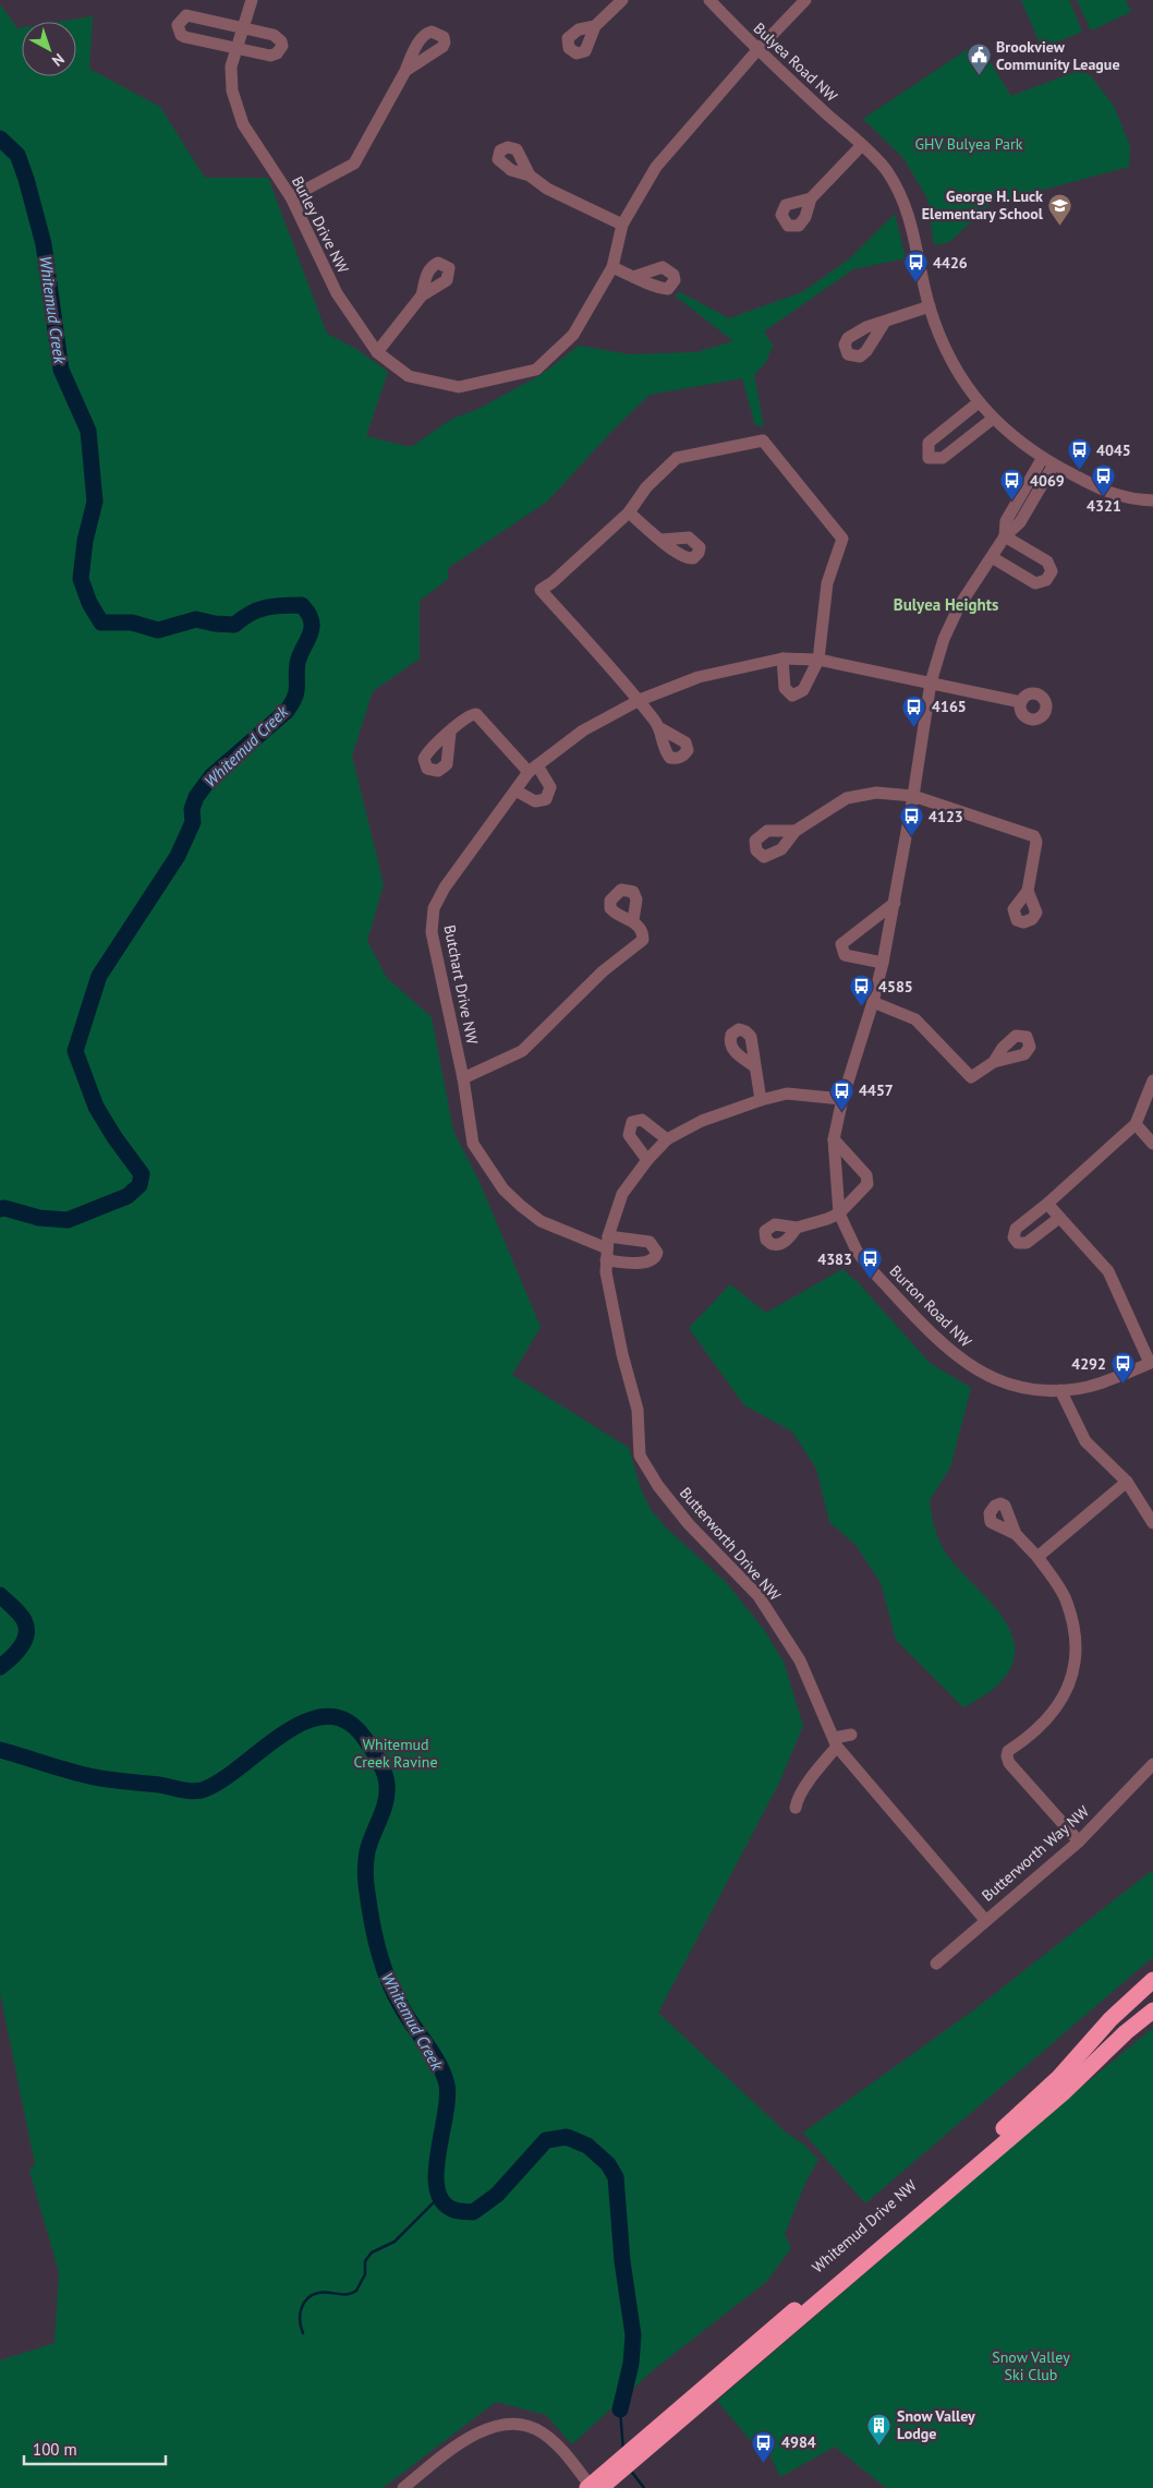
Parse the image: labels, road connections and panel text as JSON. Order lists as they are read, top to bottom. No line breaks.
{"streets":{"highway":["Whitemud Drive NW"],"street":["Bulyea Road NW","Burley Drive NW","Butchart Drive NW","Burton Road NW","Butterworth Drive NW","Butterworth Way NW"]},"crossings":[["Bulyea Road NW","Burley Drive NW"],["Bulyea Road NW","Burton Road NW"],["Butchart Drive NW","Burton Road NW"],["Butchart Drive NW","Butterworth Drive NW"],["Burton Road NW","Butterworth Drive NW"],["Butterworth Drive NW","Butterworth Way NW"]],"districts":["Bulyea Heights"],"water":["Whitemud Creek"],"parks":["GHV Bulyea Park","Whitemud Creek Ravine","Snow Valley Ski Club"],"places":{"public building":["Brookview Community League"],"school or university":["George H. Luck Elementary School"],"bus stop":["4426","4045","4321","4069","4165","4123","4585","4457","4383","4292","4984"],"building":["Snow Valley Lodge"]},"scale_bar":"100 m","north":"bottom right"}
